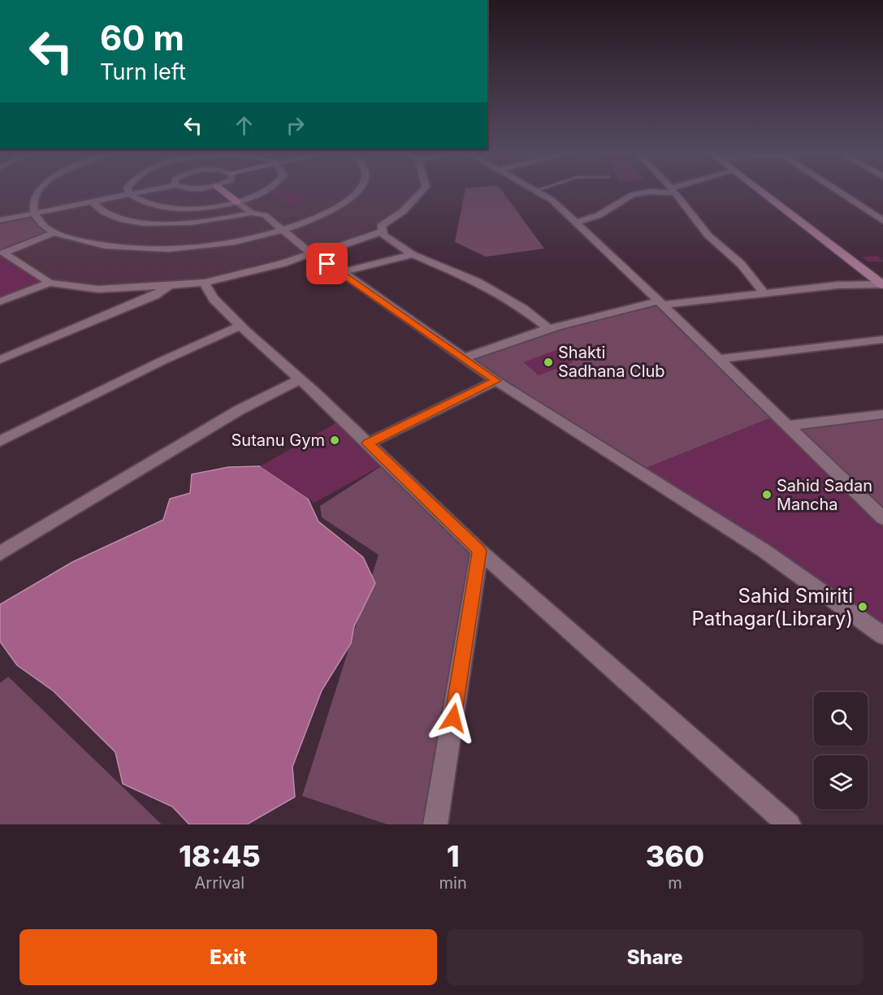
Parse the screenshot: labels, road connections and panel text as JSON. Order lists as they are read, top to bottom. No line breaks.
{"places":["Shakti Sadhana Club","Sutanu Gym","Sahid Sadan Mancha","Sahid Smiriti Pathagar(Library)"],"page":{"turn":["60 m","Turn left"],"eta":["18:45","Arrival","1","min","360","m"],"buttons":["Exit","Share"]}}
